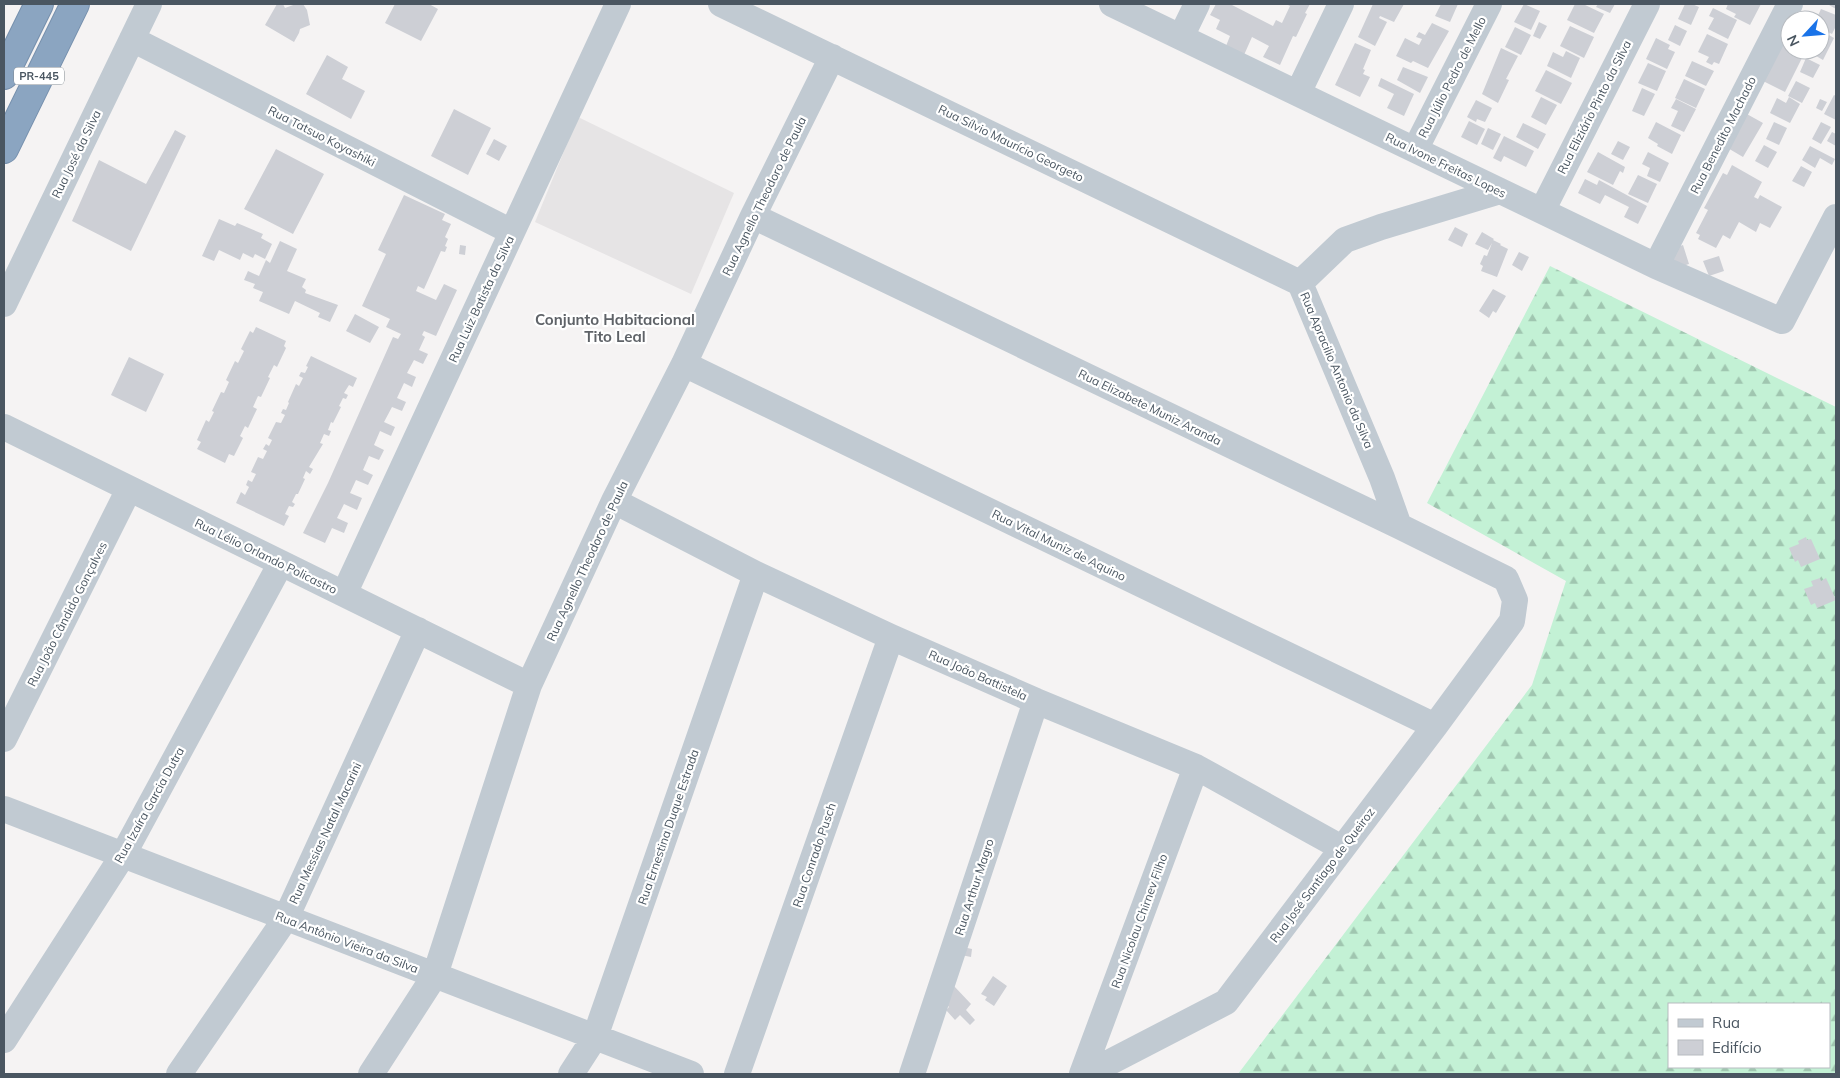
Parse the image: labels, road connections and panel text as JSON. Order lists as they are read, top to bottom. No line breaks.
{"streets":{"highway":["PR-445"],"street":["Rua Júlio Pedro de Mello","Rua Eliziário Pinto da Silva","Rua Benedito Machado","Rua Tatsuo Koyashiki","Rua Sílvio Maurício Georgeto","Rua José da Silva","Rua Ivone Freitas Lopes","Rua Agnello Theodoro de Paula","Rua Luiz Batista da Silva","Rua Apracilio Antonio da Silva","Rua Elizabete Muniz Aranda","Rua Vital Muniz de Aquino","Rua Lélio Orlando Policastro","Rua João Cândido Gonçalves","Rua João Battistela","Rua Izaíra Garcia Dutra","Rua Ernestina Duque Estrada","Rua Messias Natal Macarini","Rua Conrado Pusch","Rua José Santiago de Queiroz","Rua Arthur Magro","Rua Nicolau Chirnev Filho","Rua Antônio Vieira da Silva"]},"crossings":[["Rua Júlio Pedro de Mello","Rua Ivone Freitas Lopes"],["Rua Eliziário Pinto da Silva","Rua Ivone Freitas Lopes"],["Rua Benedito Machado","Rua Ivone Freitas Lopes"],["Rua Tatsuo Koyashiki","Rua José da Silva"],["Rua Tatsuo Koyashiki","Rua Luiz Batista da Silva"],["Rua Sílvio Maurício Georgeto","Rua Agnello Theodoro de Paula"],["Rua Sílvio Maurício Georgeto","Rua Apracilio Antonio da Silva"],["Rua Ivone Freitas Lopes","Rua Apracilio Antonio da Silva"],["Rua Agnello Theodoro de Paula","Rua Elizabete Muniz Aranda"],["Rua Agnello Theodoro de Paula","Rua Vital Muniz de Aquino"],["Rua Agnello Theodoro de Paula","Rua Lélio Orlando Policastro"],["Rua Agnello Theodoro de Paula","Rua João Battistela"],["Rua Agnello Theodoro de Paula","Rua Antônio Vieira da Silva"],["Rua Luiz Batista da Silva","Rua Lélio Orlando Policastro"],["Rua Apracilio Antonio da Silva","Rua Elizabete Muniz Aranda"],["Rua Elizabete Muniz Aranda","Rua José Santiago de Queiroz"],["Rua Vital Muniz de Aquino","Rua José Santiago de Queiroz"],["Rua Lélio Orlando Policastro","Rua João Cândido Gonçalves"],["Rua Lélio Orlando Policastro","Rua Izaíra Garcia Dutra"],["Rua Lélio Orlando Policastro","Rua Messias Natal Macarini"],["Rua João Battistela","Rua Ernestina Duque Estrada"],["Rua João Battistela","Rua Conrado Pusch"],["Rua João Battistela","Rua José Santiago de Queiroz"],["Rua João Battistela","Rua Arthur Magro"],["Rua João Battistela","Rua Nicolau Chirnev Filho"],["Rua Izaíra Garcia Dutra","Rua Antônio Vieira da Silva"],["Rua Ernestina Duque Estrada","Rua Antônio Vieira da Silva"],["Rua Messias Natal Macarini","Rua Antônio Vieira da Silva"]],"districts":["Conjunto Habitacional Tito Leal"],"legend":["Rua","Edifício"],"north":"bottom left"}
